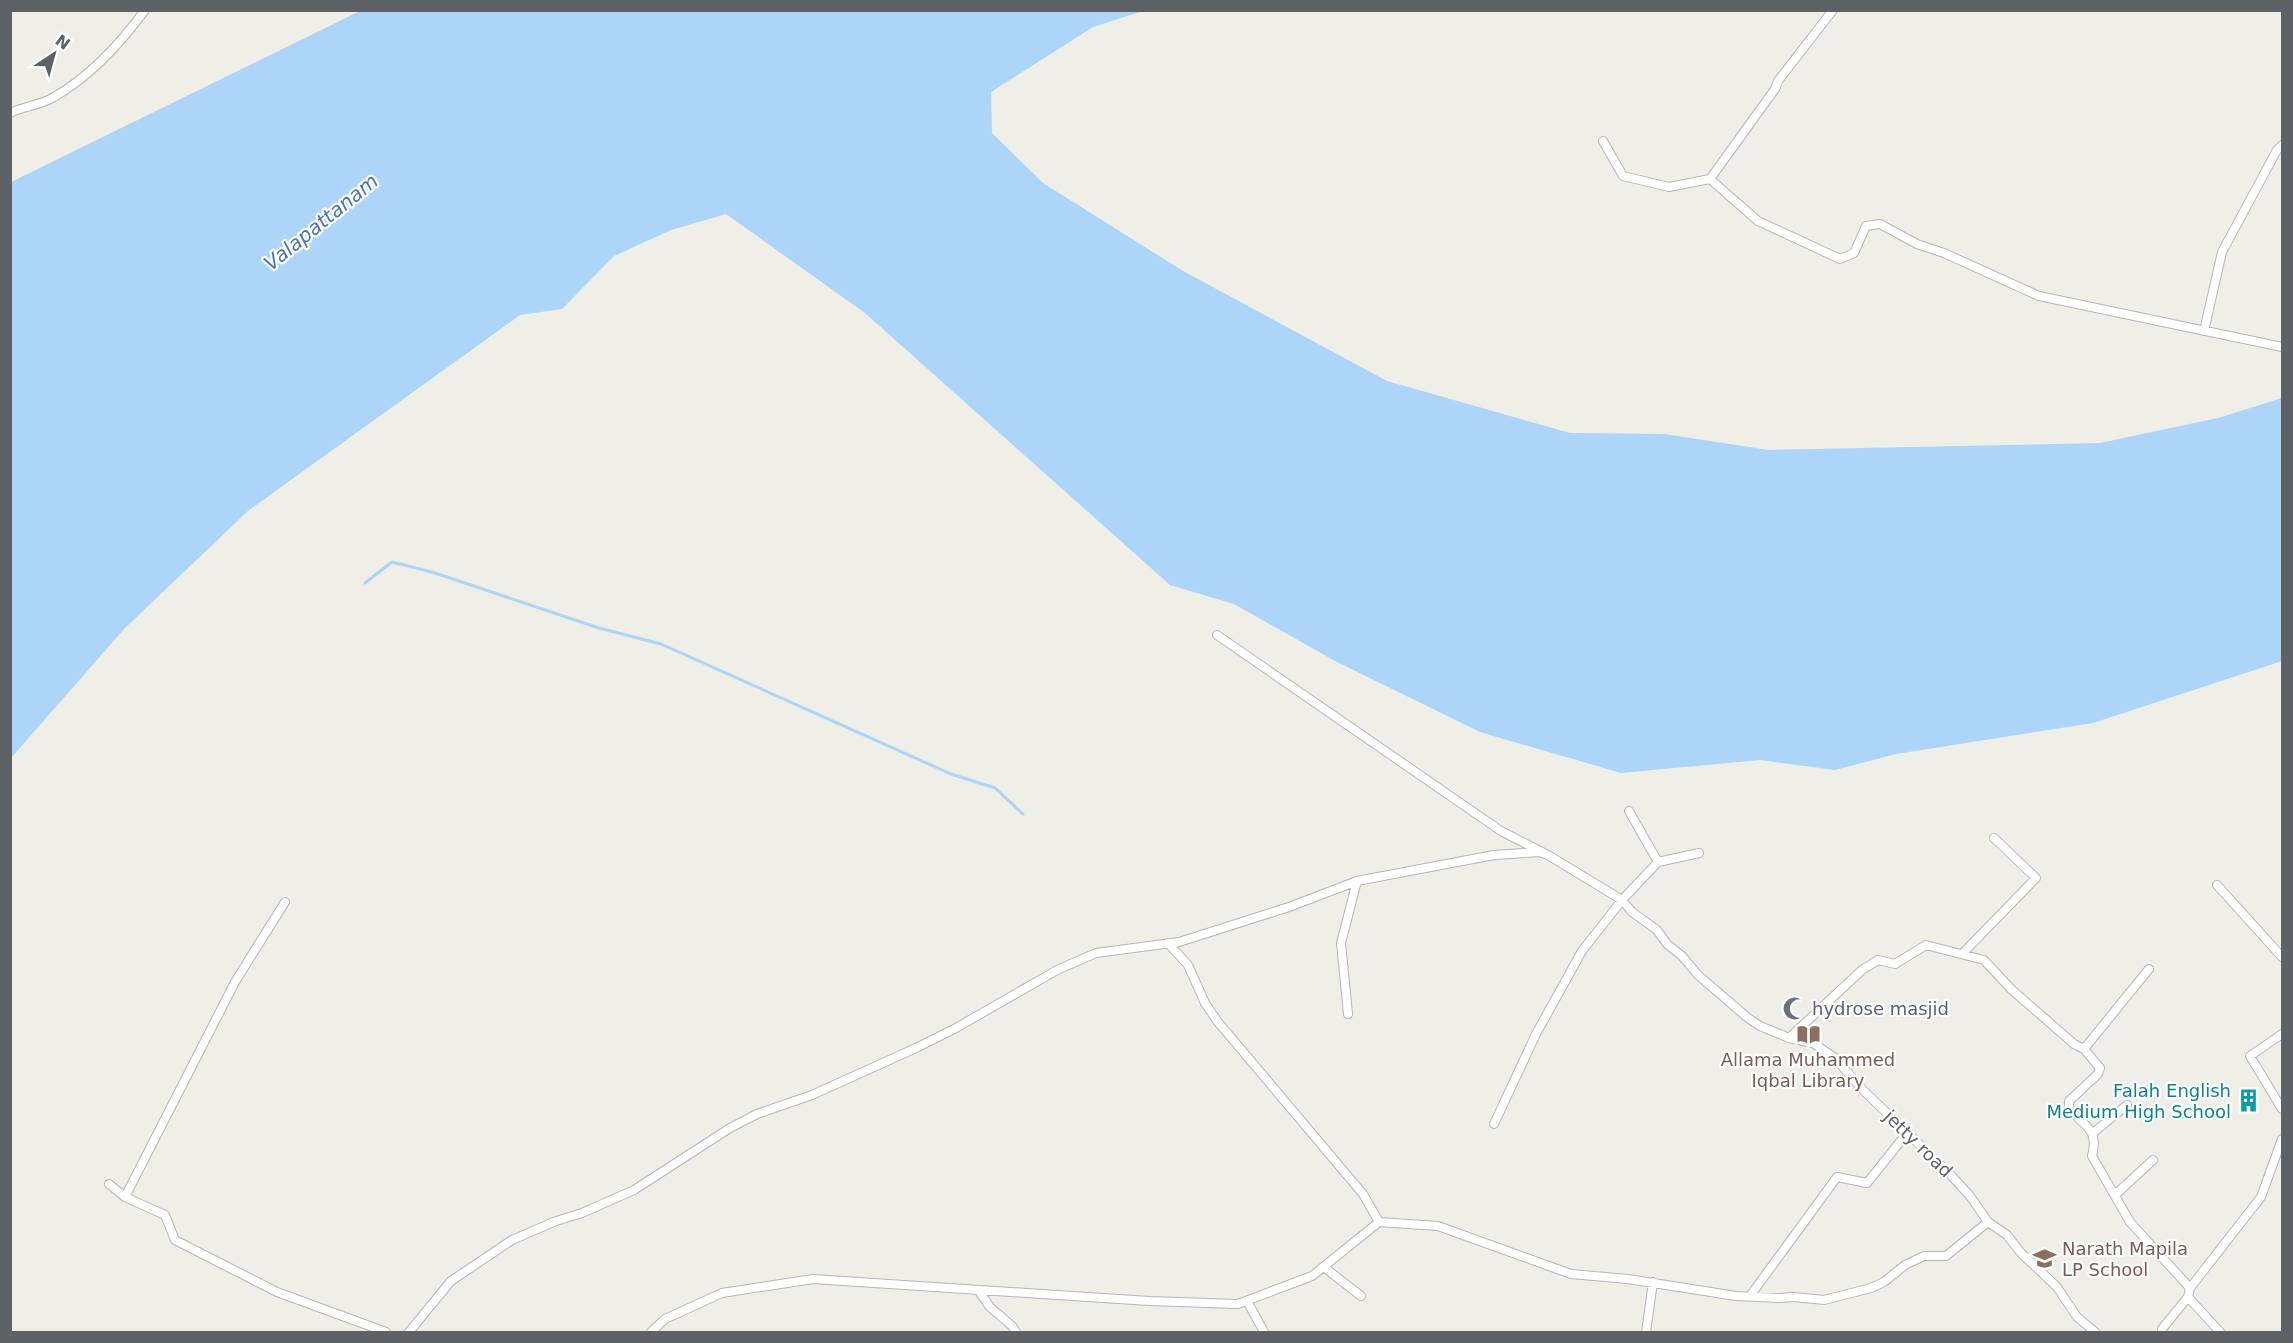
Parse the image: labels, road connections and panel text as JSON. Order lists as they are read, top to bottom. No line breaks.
{"streets":{"street":["jetty road"]},"water":["Valapattanam"],"places":{"mosque":["hydrose masjid"],"library":["Allama Muhammed Iqbal Library"],"building":["Falah English Medium High School"],"school or university":["Narath Mapila LP School"]},"north":"top right"}
